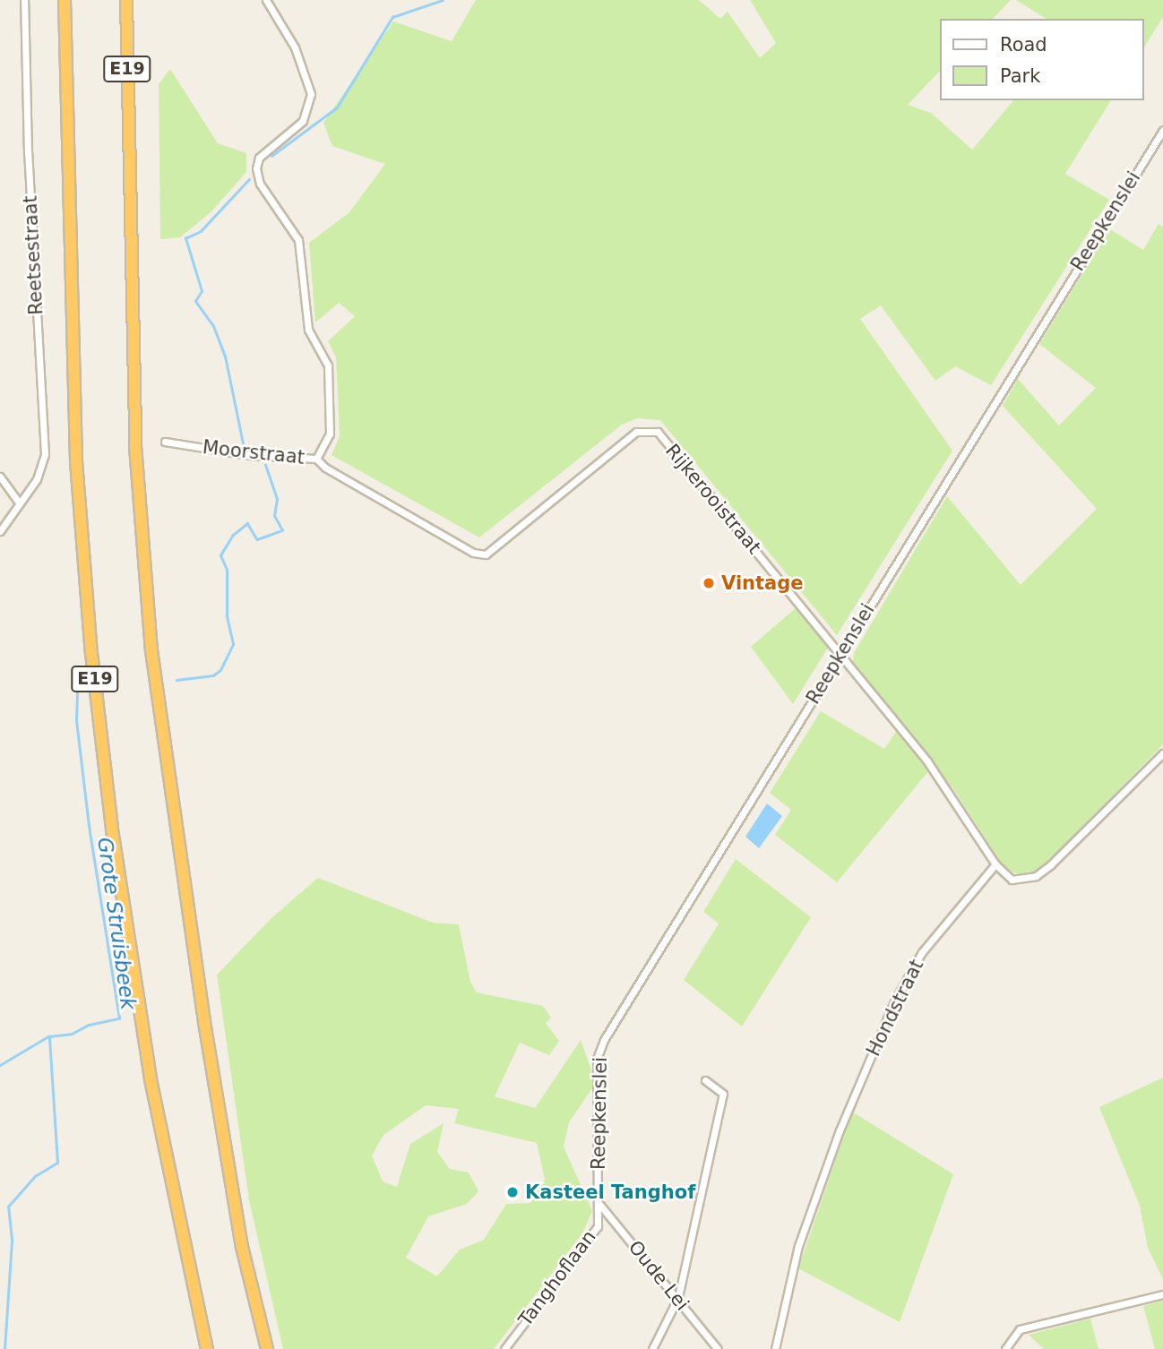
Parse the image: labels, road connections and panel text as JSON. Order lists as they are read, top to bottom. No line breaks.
{"streets":{"highway":["E19"],"street":["Reepkenslei","Reetsestraat","Moorstraat","Rijkerooistraat","Hondstraat","Oude Lei","Tanghoflaan"]},"crossings":[["Reepkenslei","Rijkerooistraat"],["Reepkenslei","Oude Lei"],["Reepkenslei","Tanghoflaan"],["Moorstraat","Rijkerooistraat"],["Rijkerooistraat","Hondstraat"],["Oude Lei","Tanghoflaan"]],"water":["Grote Struisbeek"],"places":["Vintage","Kasteel Tanghof"],"legend":["Road","Park"]}
